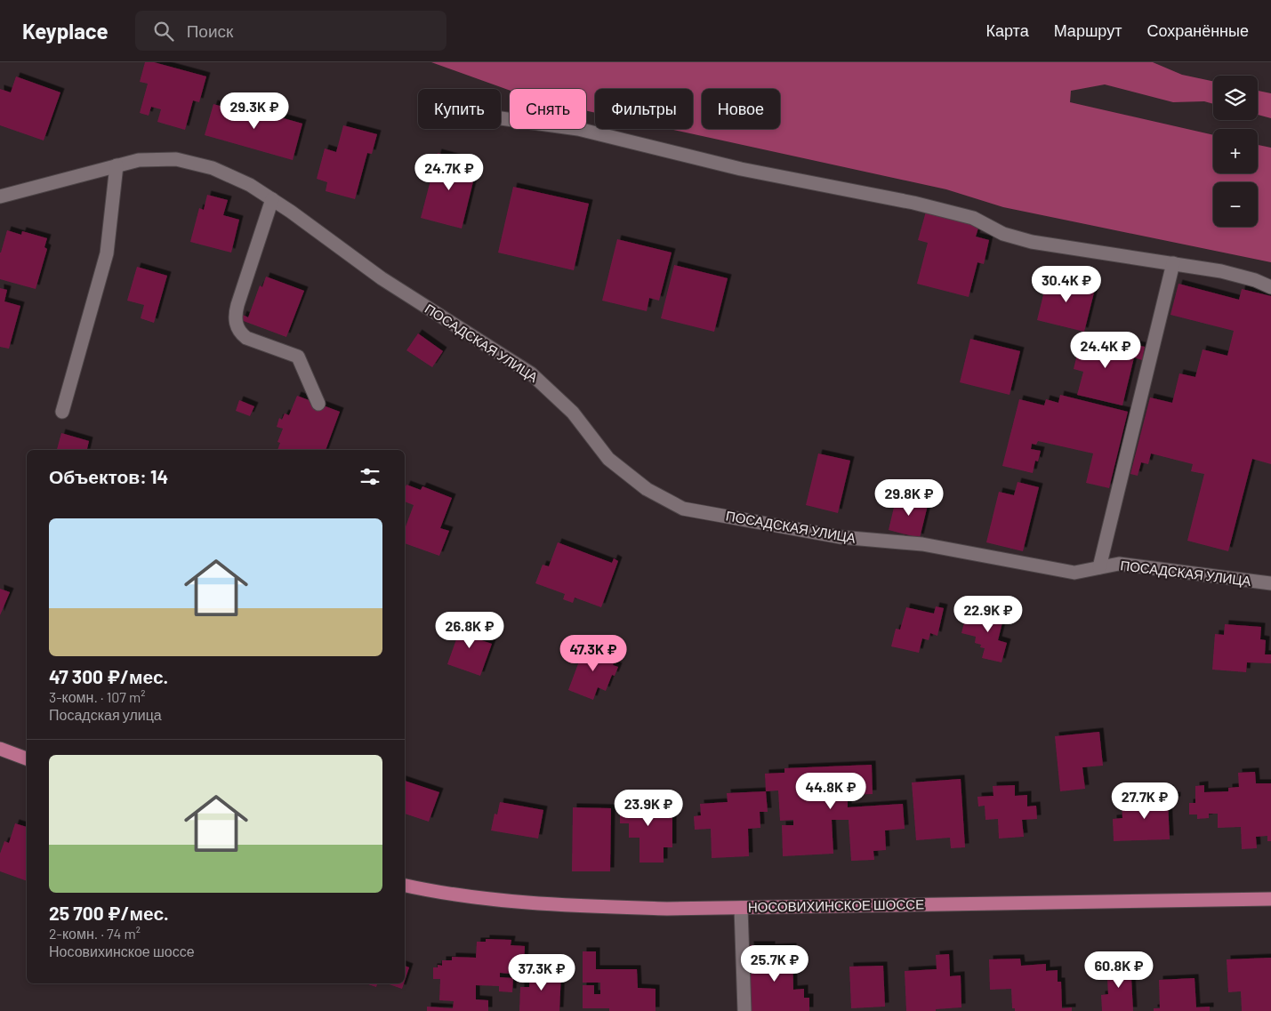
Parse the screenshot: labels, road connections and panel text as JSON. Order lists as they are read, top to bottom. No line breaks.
{"streets":{"main road":["НОСОВИХИНСКОЕ ШОССЕ"],"street":["ПОСАДСКАЯ УЛИЦА"]},"page":{"header":"Keyplace","search":"Поиск","nav":["Карта","Маршрут","Сохранённые"],"map_buttons":["+","−"],"chip":["Купить","Снять","Фильтры","Новое"],"price":["29.3K ₽","24.7K ₽","30.4K ₽","24.4K ₽","29.8K ₽","22.9K ₽","26.8K ₽","47.3K ₽","44.8K ₽","27.7K ₽","23.9K ₽","25.7K ₽","60.8K ₽","37.3K ₽"],"heading":"Объектов: 14","list":[{"name":"47 300 ₽/мес.","note":"3-комн. · 107 m² · Посадская улица"},{"name":"25 700 ₽/мес.","note":"2-комн. · 74 m² · Носовихинское шоссе"}]}}
